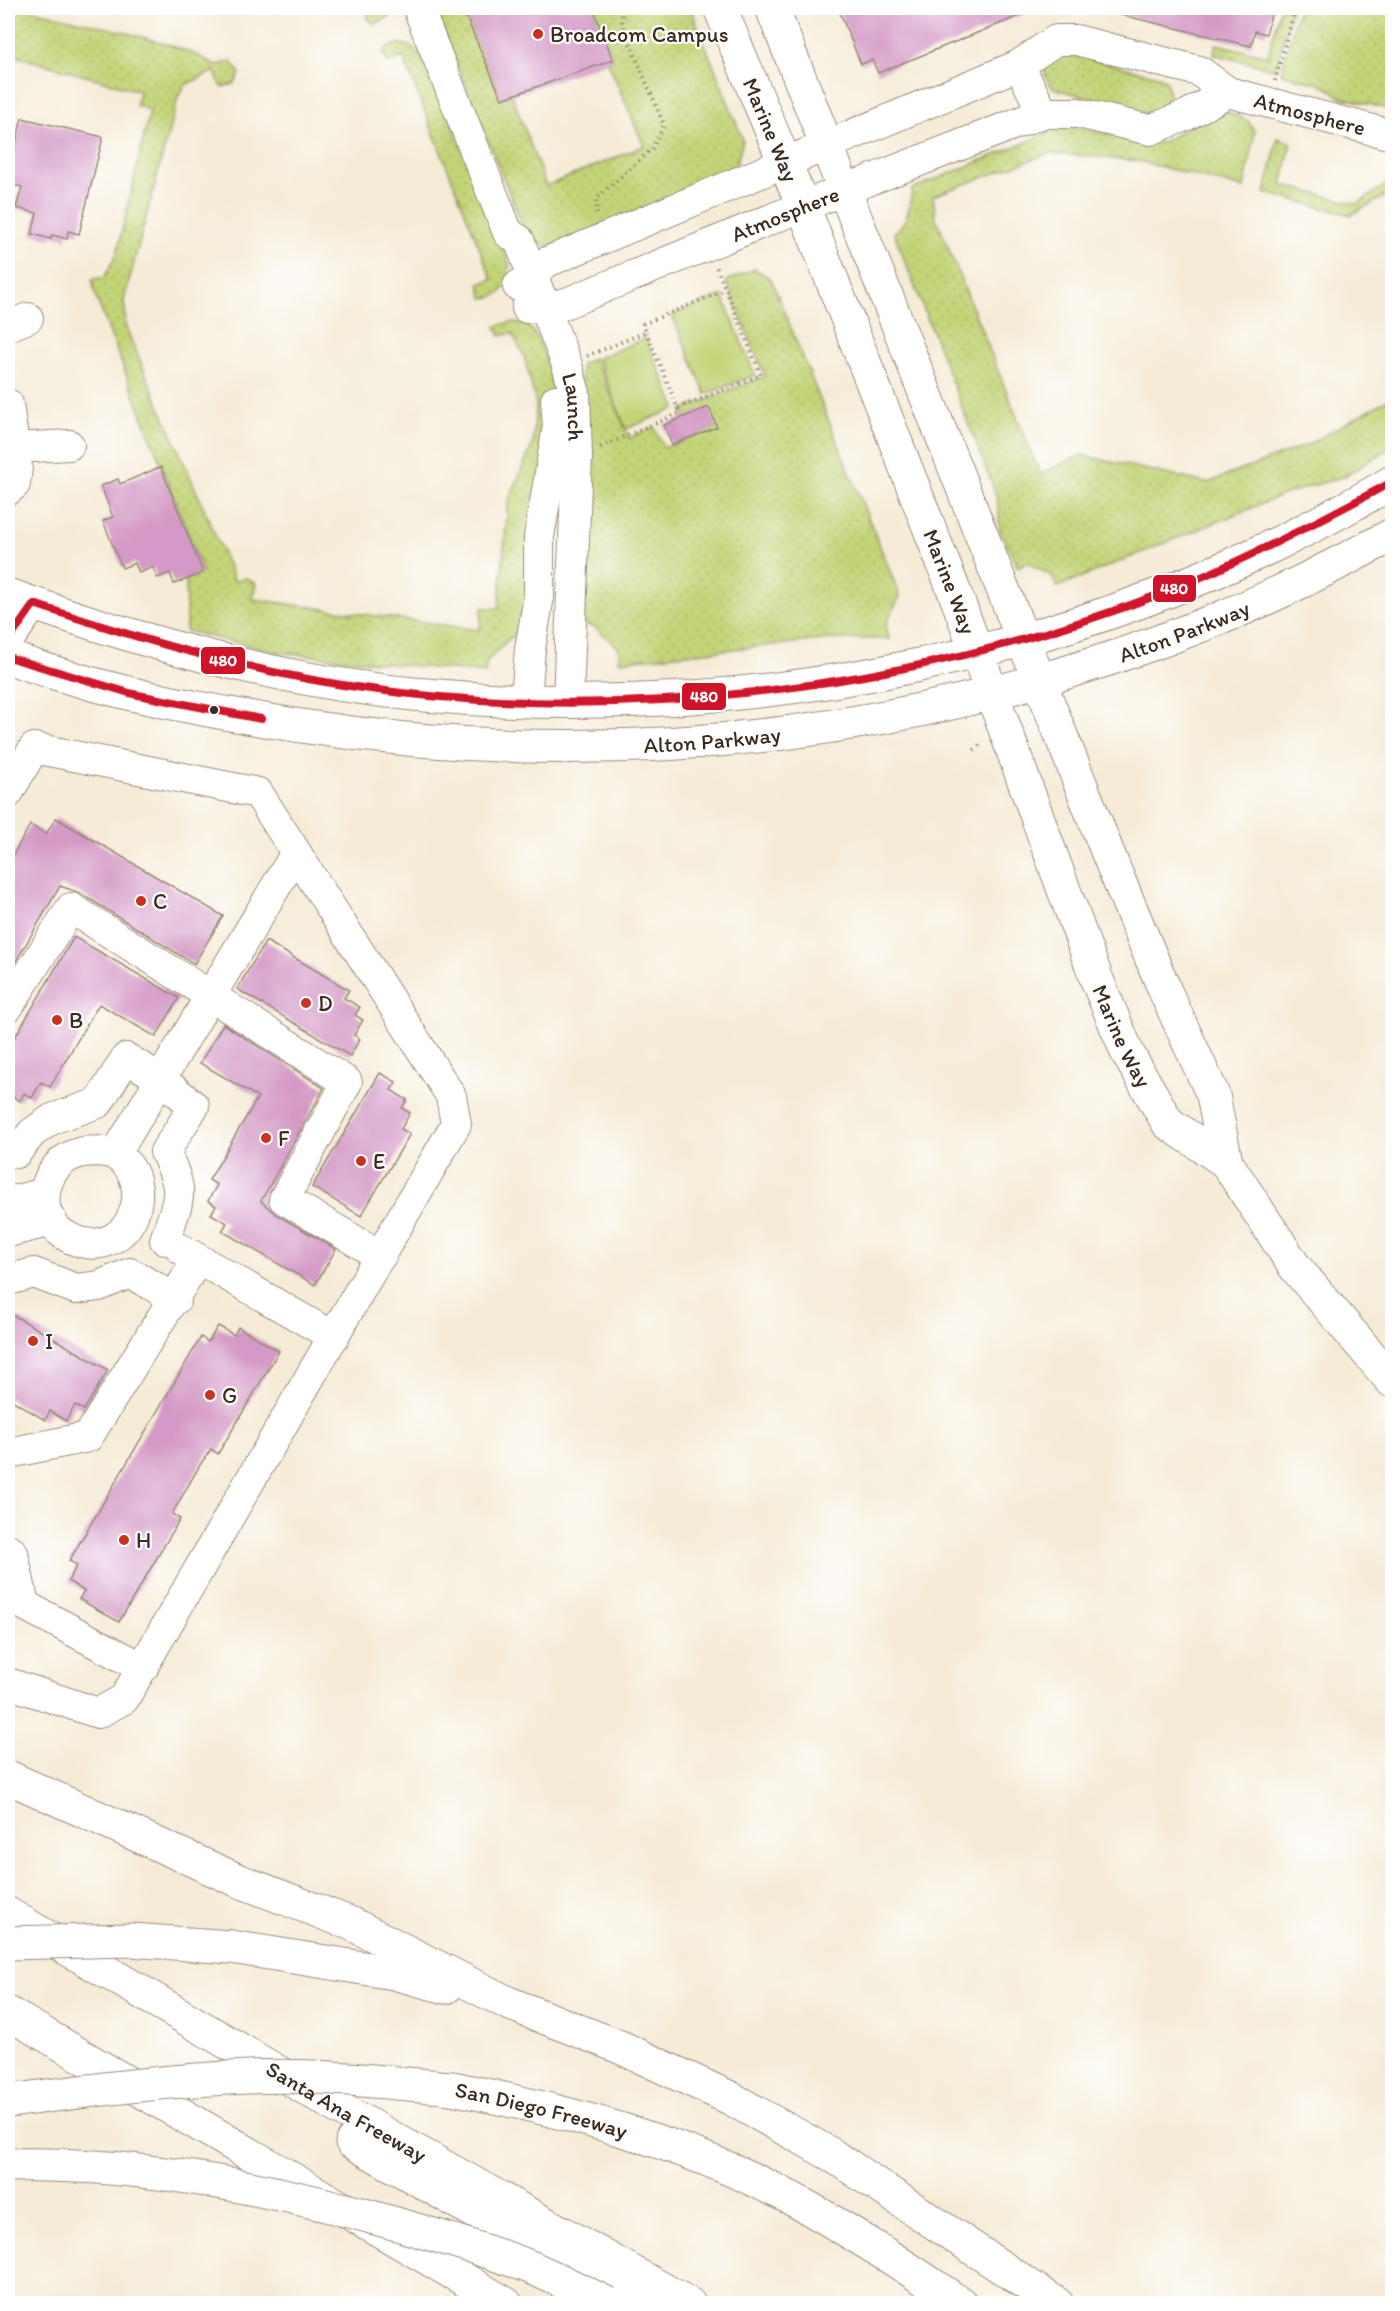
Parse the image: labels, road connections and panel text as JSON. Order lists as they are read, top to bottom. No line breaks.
{"streets":{"main road":["Marine Way","Alton Parkway","Santa Ana Freeway","San Diego Freeway"],"street":["Atmosphere","Launch"]},"crossings":[["Atmosphere","Marine Way"],["Atmosphere","Launch"],["Marine Way","Alton Parkway"],["Launch","Alton Parkway"]],"places":["Broadcom Campus","C","D","B","F","E","I","G","H"],"lines":["transit line 480"]}
